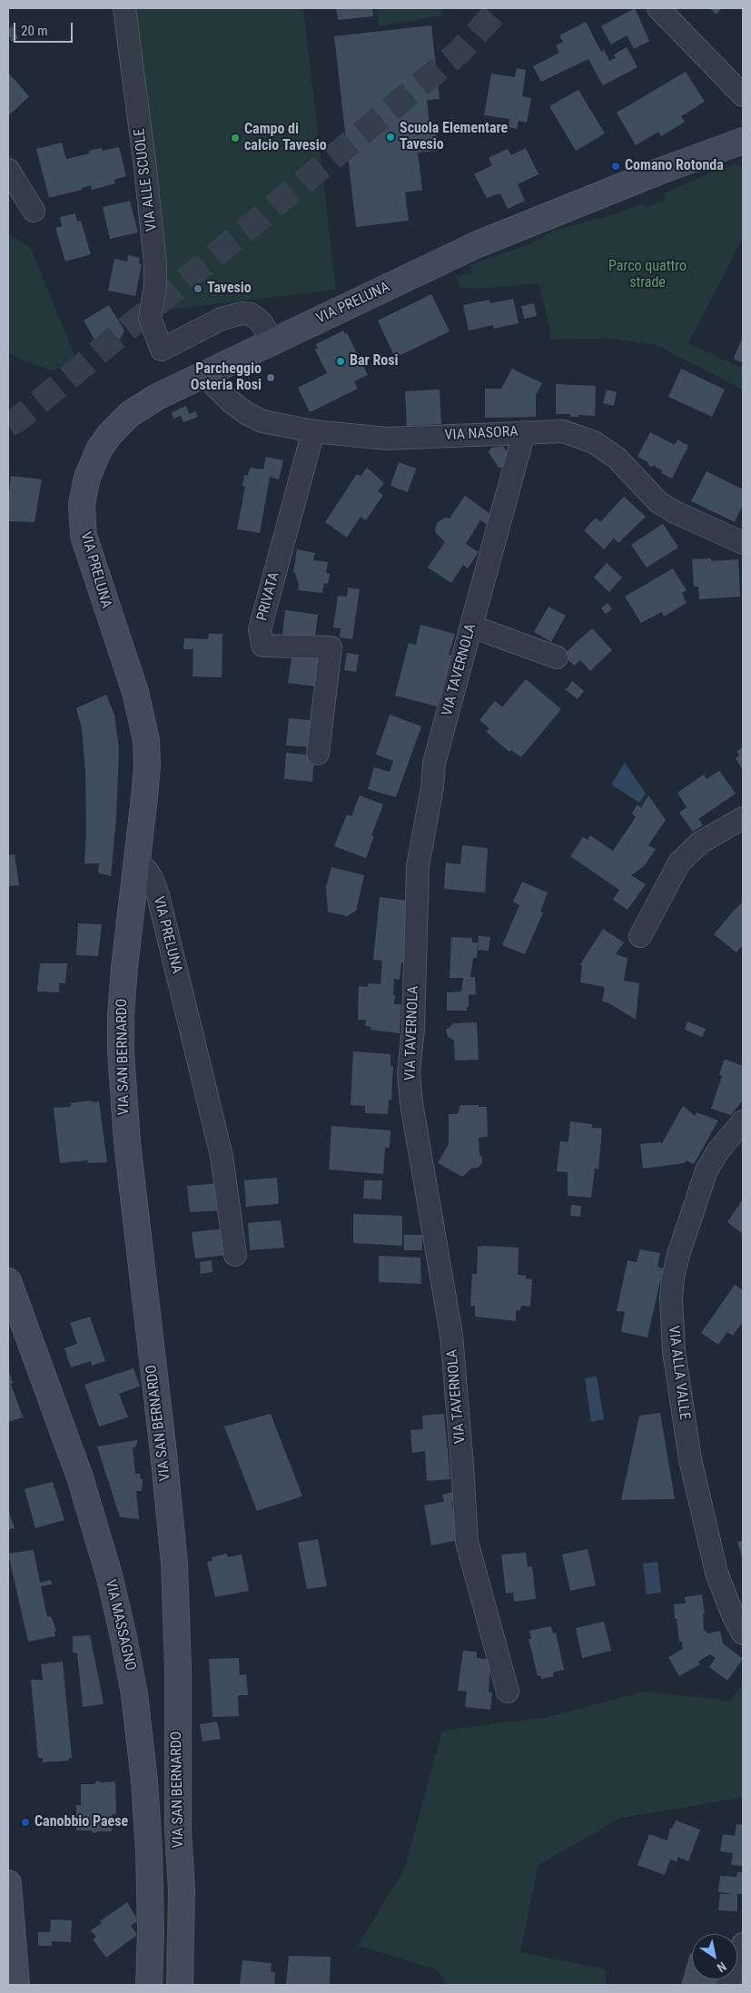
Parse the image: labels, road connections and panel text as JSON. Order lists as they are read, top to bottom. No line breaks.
{"streets":{"street":["VIA ALLE SCUOLE","VIA PRELUNA","VIA NASORA","PRIVATA","VIA TAVERNOLA","VIA SAN BERNARDO","VIA ALLA VALLE","VIA MASSAGNO"]},"crossings":[["VIA ALLE SCUOLE","VIA PRELUNA"],["VIA PRELUNA","VIA NASORA"],["VIA PRELUNA","VIA SAN BERNARDO"],["VIA NASORA","PRIVATA"],["VIA NASORA","VIA TAVERNOLA"]],"parks":["Parco quattro strade"],"places":["Scuola Elementare Tavesio","Campo di calcio Tavesio","Comano Rotonda","Tavesio","Bar Rosi","Parcheggio Osteria Rosi","Canobbio Paese"],"scale_bar":"20 m","north":"bottom right"}
